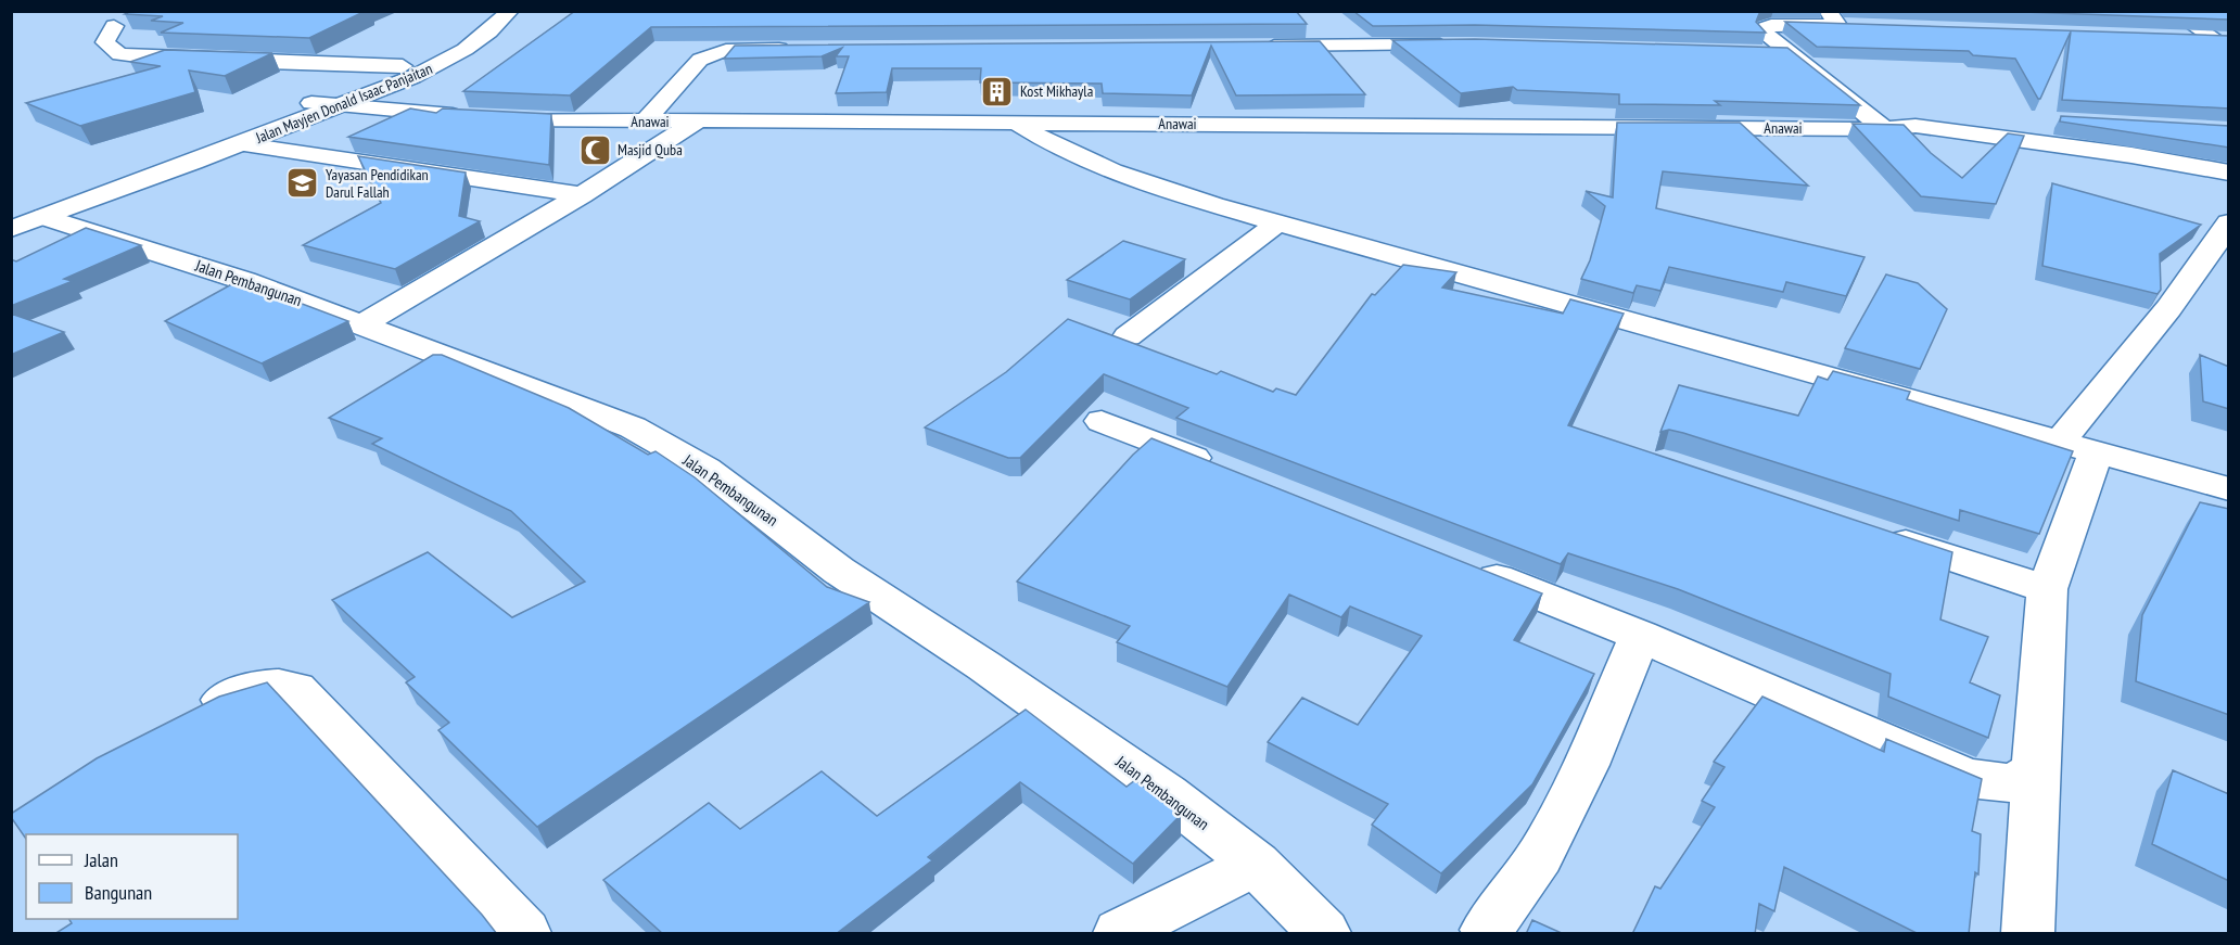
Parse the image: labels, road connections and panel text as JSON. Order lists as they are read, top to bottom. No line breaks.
{"streets":{"main road":["Jalan Mayjen Donald Isaac Panjaitan","Anawai","Jalan Pembangunan"]},"crossings":[["Jalan Mayjen Donald Isaac Panjaitan","Anawai"]],"places":{"building":["Kost Mikhayla"],"mosque":["Masjid Quba"],"school or university":["Yayasan Pendidikan Darul Fallah"]},"legend":["Jalan","Bangunan"]}
